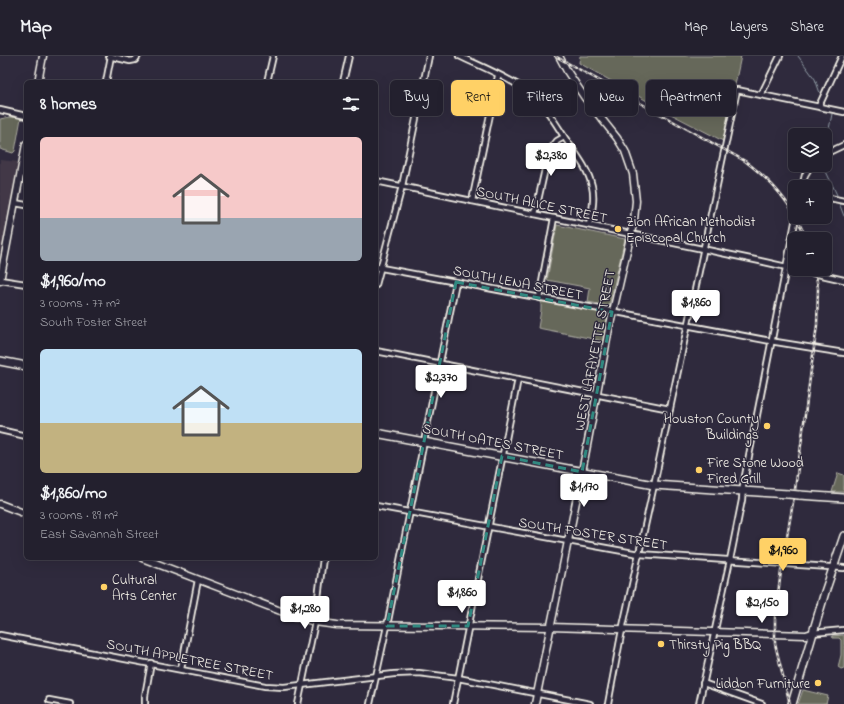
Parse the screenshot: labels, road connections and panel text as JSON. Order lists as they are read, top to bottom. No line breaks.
{"streets":{"main road":["SOUTH OATES STREET"],"street":["SOUTH ALICE STREET","SOUTH LENA STREET","WEST LAFAYETTE STREET","SOUTH FOSTER STREET","SOUTH APPLETREE STREET"]},"crossings":[["SOUTH ALICE STREET","WEST LAFAYETTE STREET"],["SOUTH LENA STREET","WEST LAFAYETTE STREET"],["WEST LAFAYETTE STREET","SOUTH OATES STREET"],["WEST LAFAYETTE STREET","SOUTH FOSTER STREET"],["WEST LAFAYETTE STREET","SOUTH APPLETREE STREET"]],"places":["Zion African Methodist Episcopal Church","Houston County Buildings","Fire Stone Wood Fired Grill","Cultural Arts Center","Thirsty Pig BBQ","Liddon Furniture"],"page":{"header":"Map","nav":["Map","Layers","Share"],"chip":["Buy","Rent","Filters","New","Apartment"],"heading":"8 homes","map_buttons":["+","−"],"list":[{"name":"$1,960/mo","note":"3 rooms · 77 m² · South Foster Street"},{"name":"$1,860/mo","note":"3 rooms · 89 m² · East Savannah Street"}],"price":["$2,380","$1,860","$2,370","$1,170","$1,960","$1,860","$2,150","$1,280"]}}
